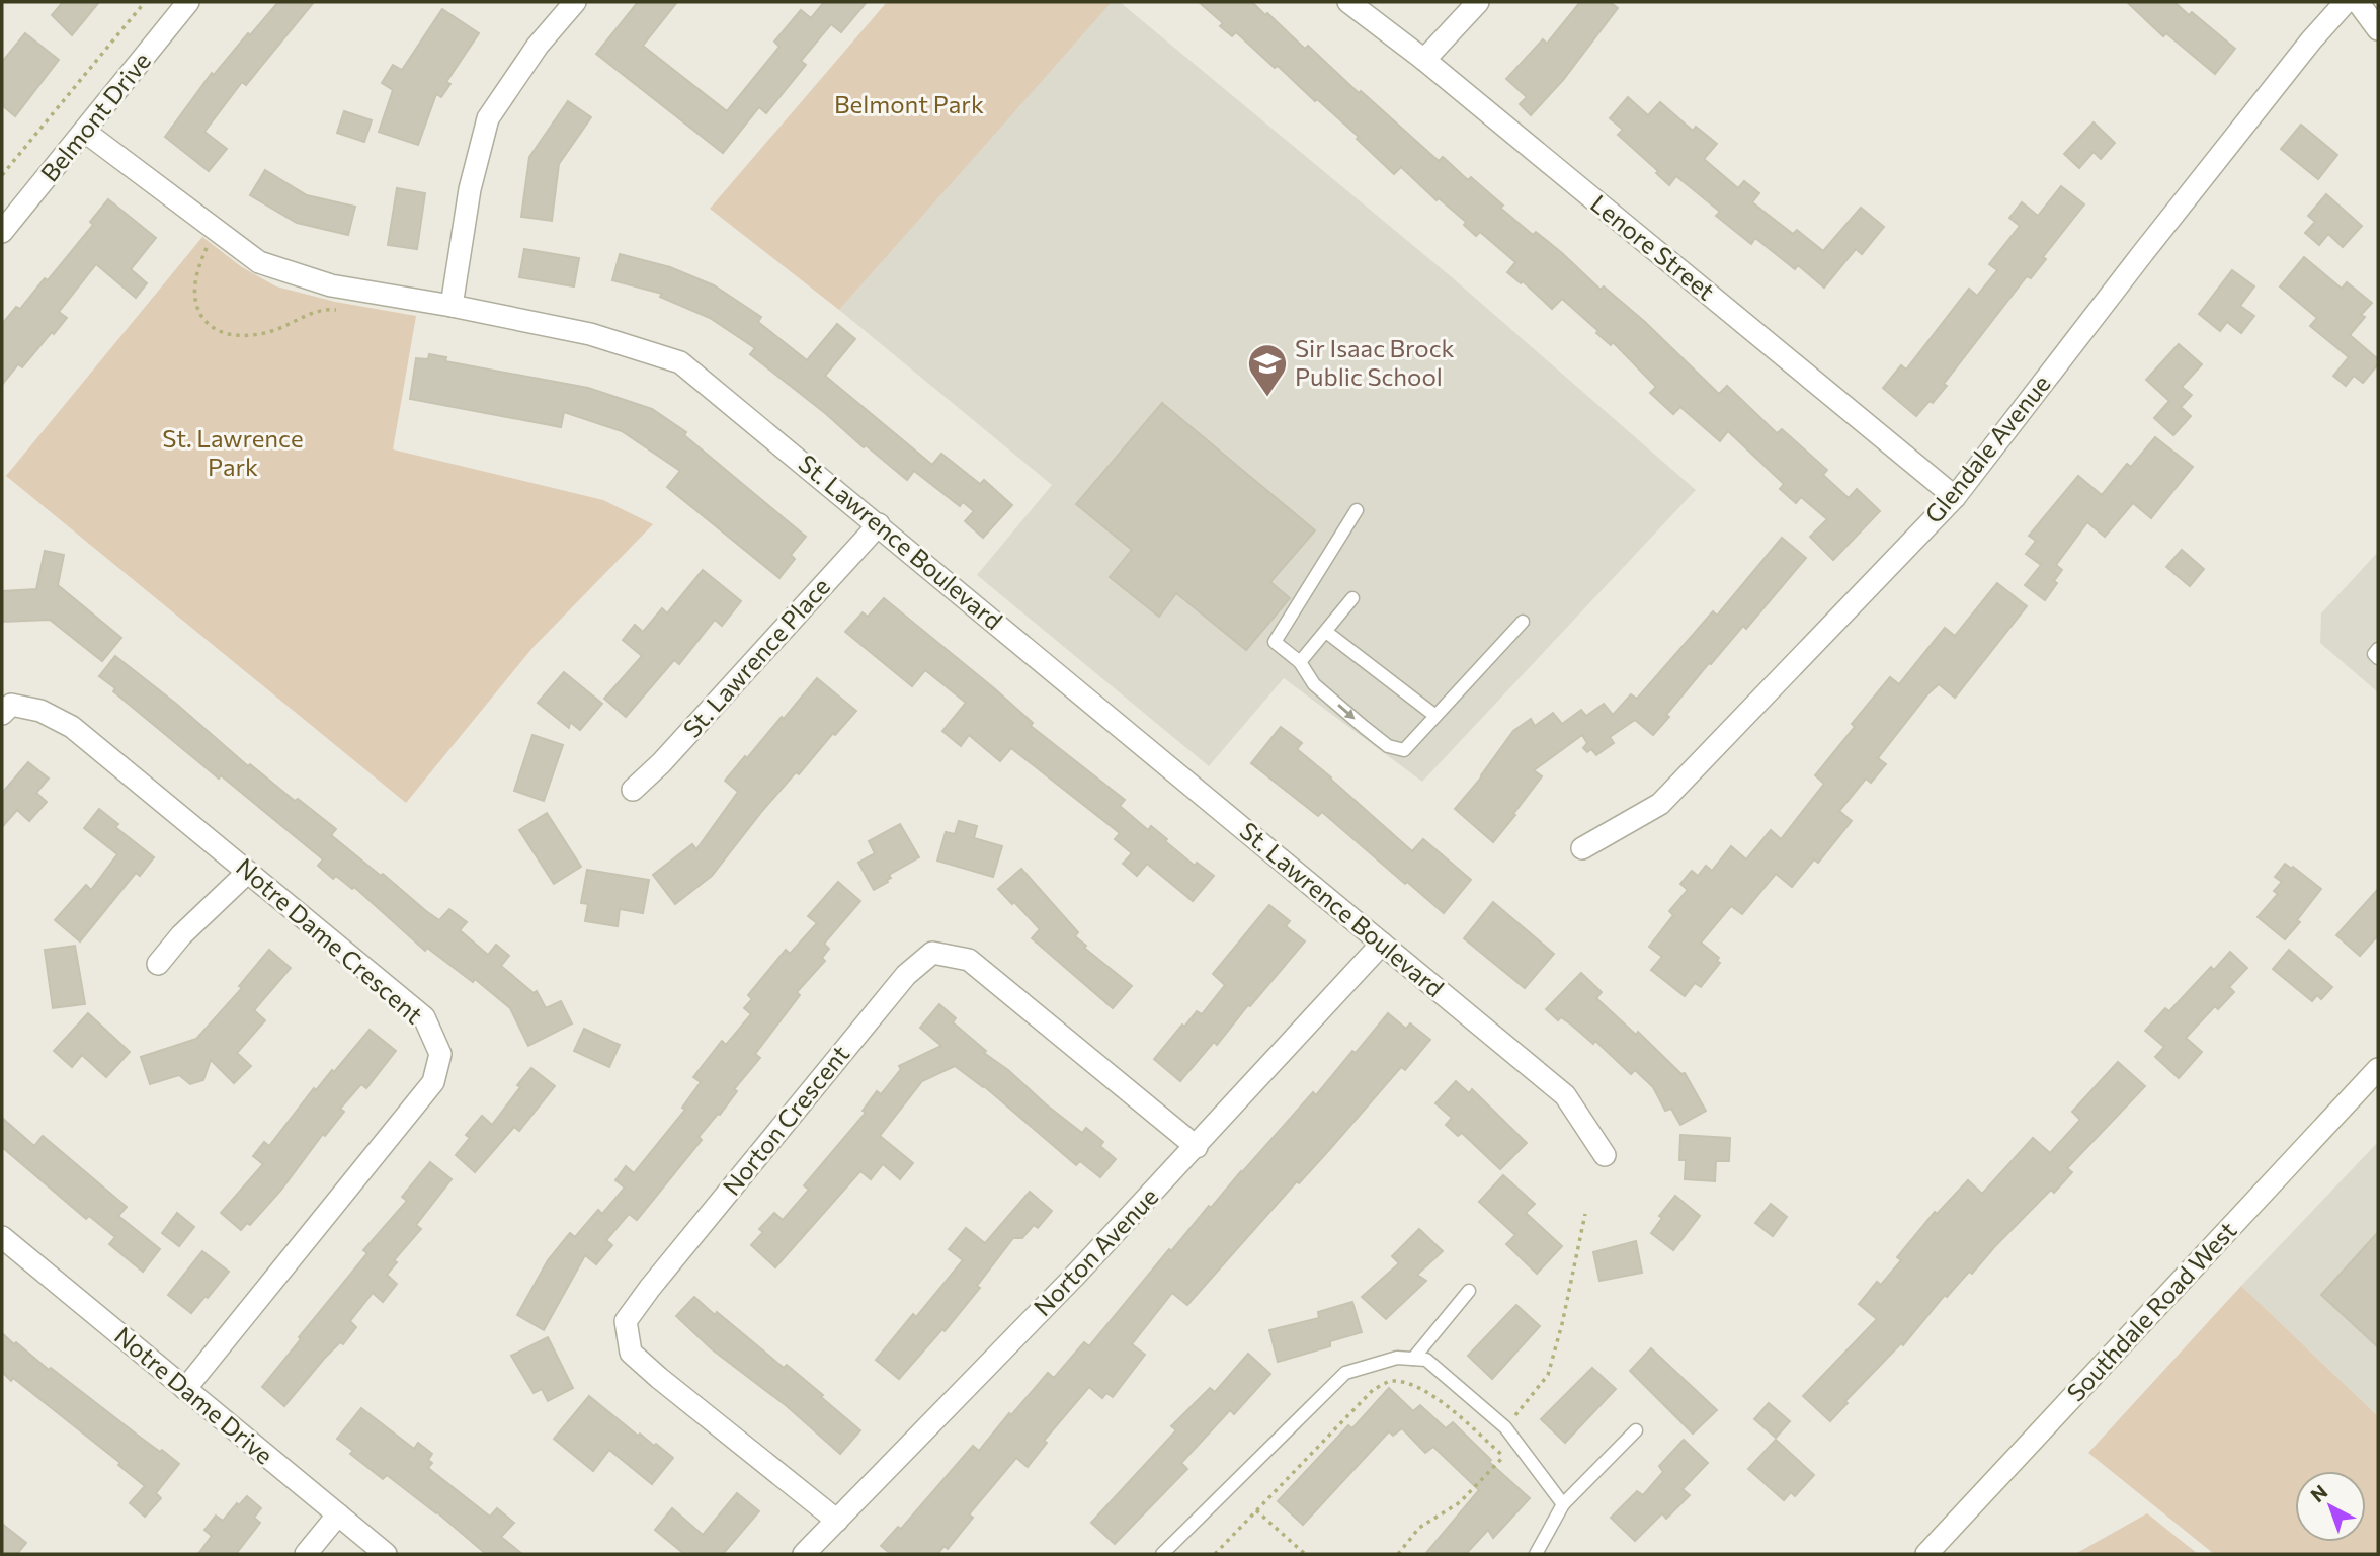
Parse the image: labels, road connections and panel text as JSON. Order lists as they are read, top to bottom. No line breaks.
{"streets":{"street":["Belmont Drive","Lenore Street","Glendale Avenue","St. Lawrence Boulevard","St. Lawrence Place","Notre Dame Crescent","Norton Crescent","Norton Avenue","Southdale Road West","Notre Dame Drive"]},"crossings":[["Belmont Drive","St. Lawrence Boulevard"],["Lenore Street","Glendale Avenue"],["St. Lawrence Boulevard","St. Lawrence Place"],["St. Lawrence Boulevard","Norton Avenue"],["Notre Dame Crescent","Notre Dame Drive"],["Norton Crescent","Norton Avenue"]],"parks":["Belmont Park","St. Lawrence Park"],"places":{"school or university":["Sir Isaac Brock Public School"]},"north":"top left"}
